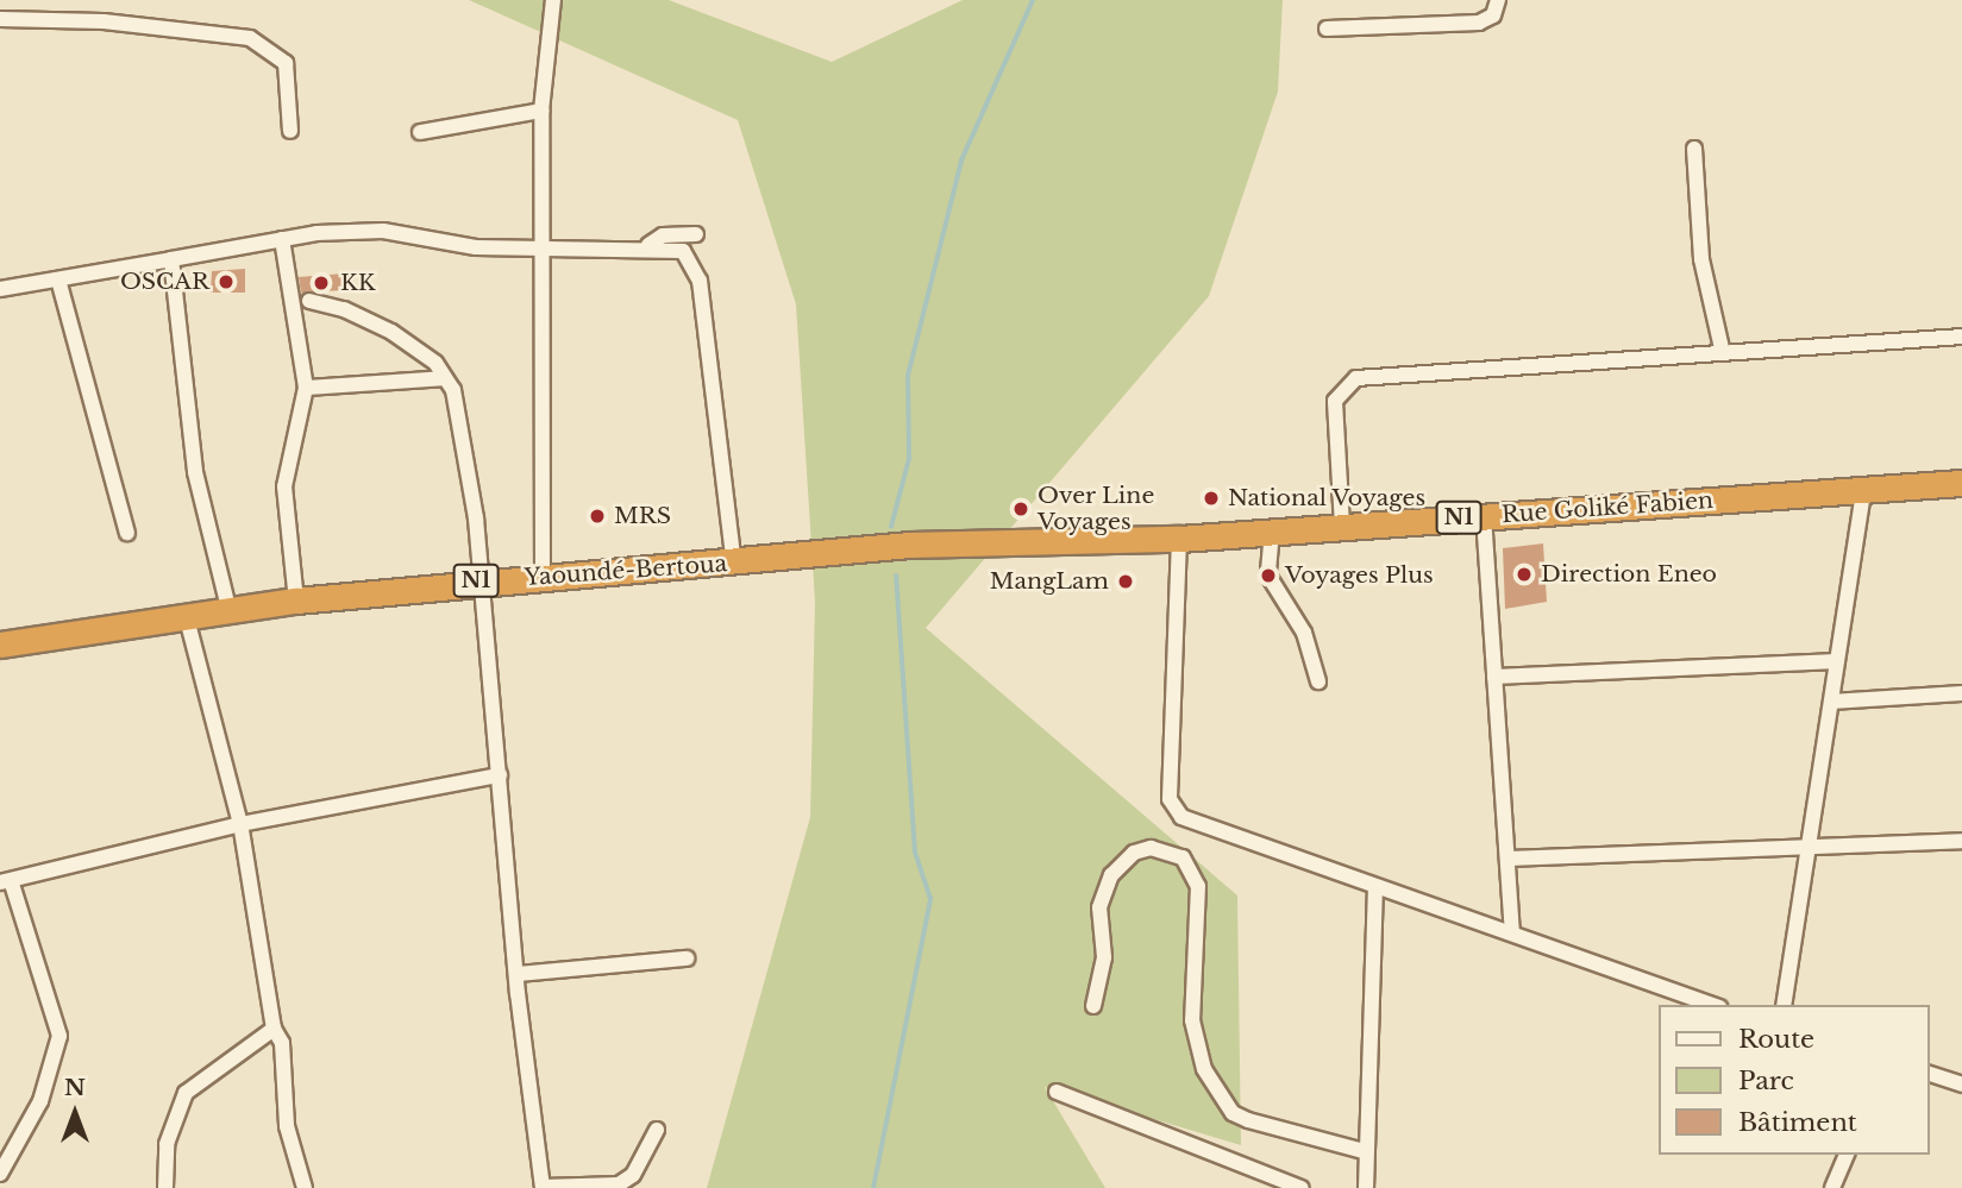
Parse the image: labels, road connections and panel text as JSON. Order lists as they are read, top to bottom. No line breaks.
{"streets":{"highway":["Rue Goliké Fabien","N1","Yaoundé-Bertoua"]},"crossings":[["Rue Goliké Fabien","Yaoundé-Bertoua"]],"places":["OSCAR","KK","National Voyages","Over Line Voyages","MRS","Direction Eneo","Voyages Plus","MangLam"],"legend":["Route","Parc","Bâtiment"],"north":"top"}
